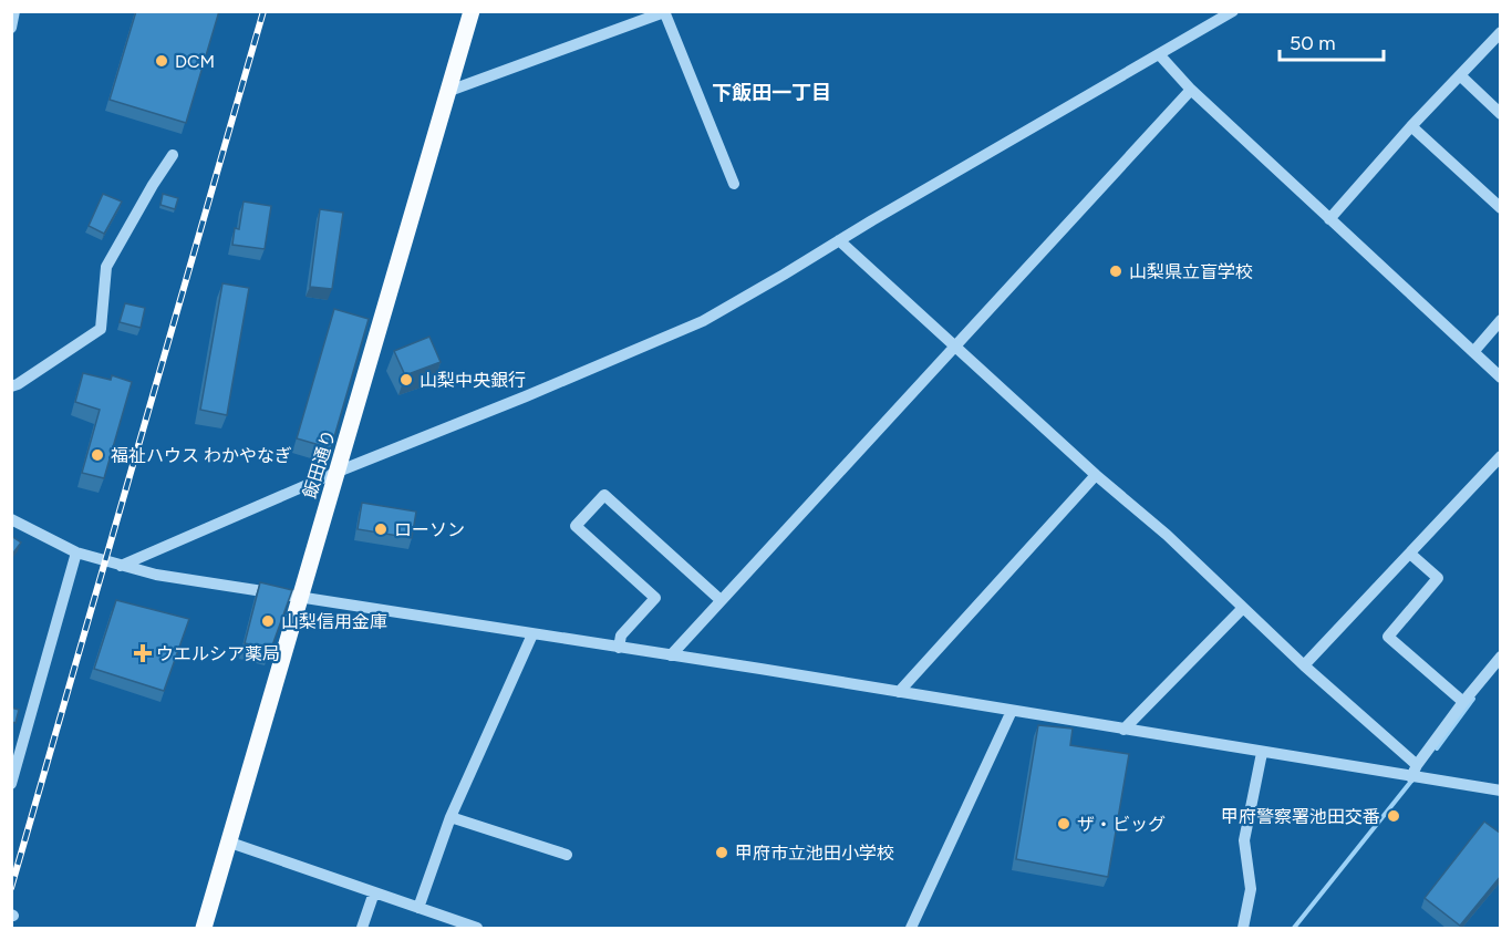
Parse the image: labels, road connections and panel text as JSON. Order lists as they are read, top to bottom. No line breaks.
{"streets":{"main road":["飯田通り"]},"districts":["下飯田一丁目"],"places":{"other":["DCM","山梨県立盲学校","山梨中央銀行","福祉ハウス わかやなぎ","ローソン","山梨信用金庫","甲府警察署池田交番","ザ・ビッグ","甲府市立池田小学校"],"health":["ウエルシア薬局"]},"scale_bar":"50 m"}
